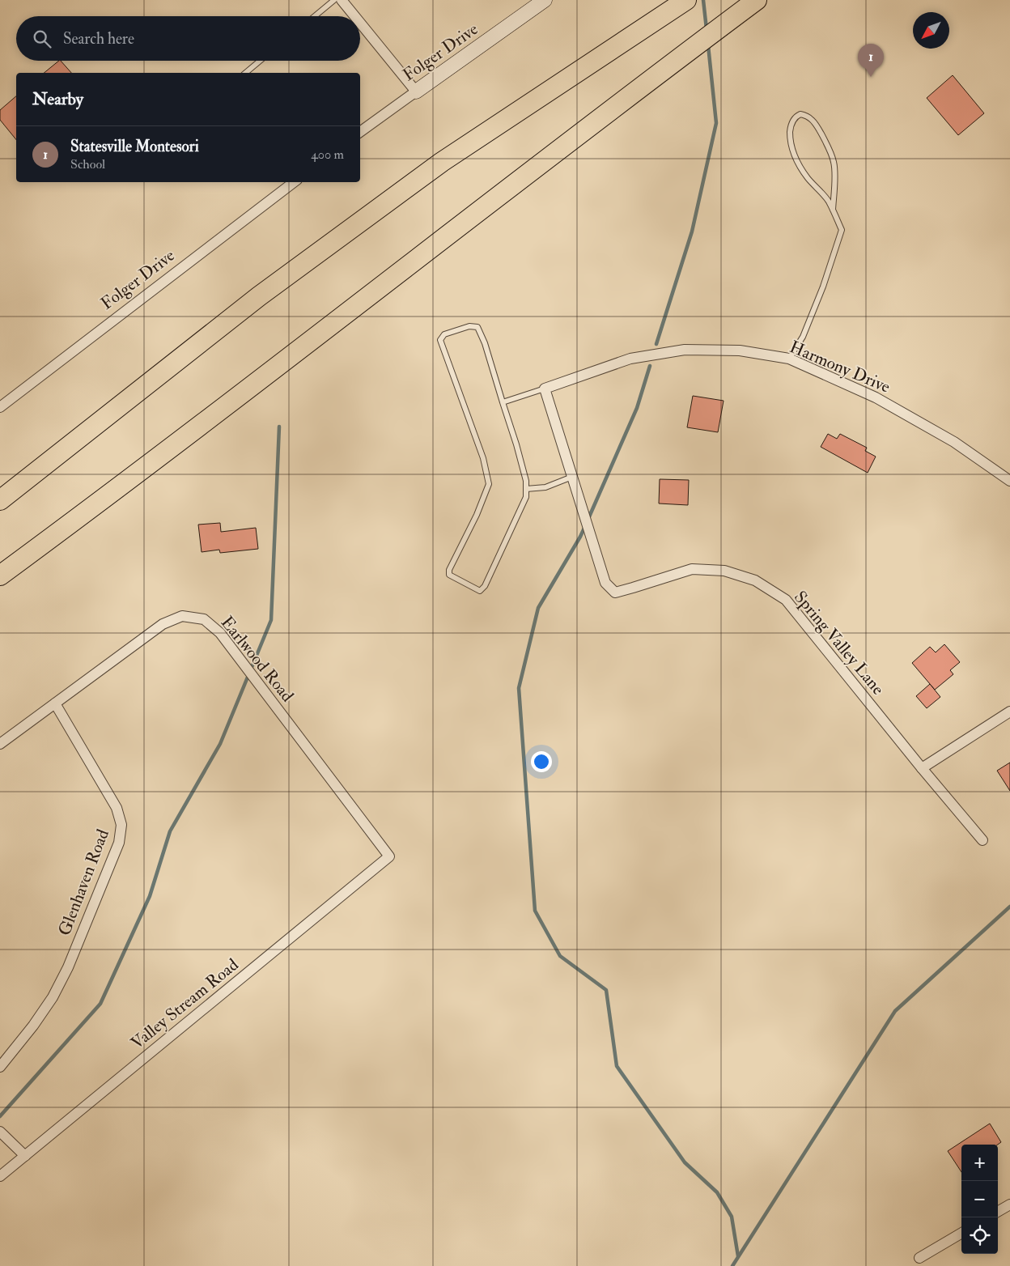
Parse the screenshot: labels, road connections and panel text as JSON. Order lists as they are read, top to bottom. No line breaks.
{"streets":{"street":["Folger Drive","Harmony Drive","Spring Valley Lane","Earlwood Road","Glenhaven Road","Valley Stream Road"]},"crossings":[["Harmony Drive","Spring Valley Lane"],["Earlwood Road","Glenhaven Road"],["Earlwood Road","Valley Stream Road"]],"north":"bottom left","page":{"search":"Search here","pins":"1","heading":"Nearby","list":[{"mark":"1","name":"Statesville Montesori","note":"School","value":"400 m"}],"map_buttons":["+","−"]}}
